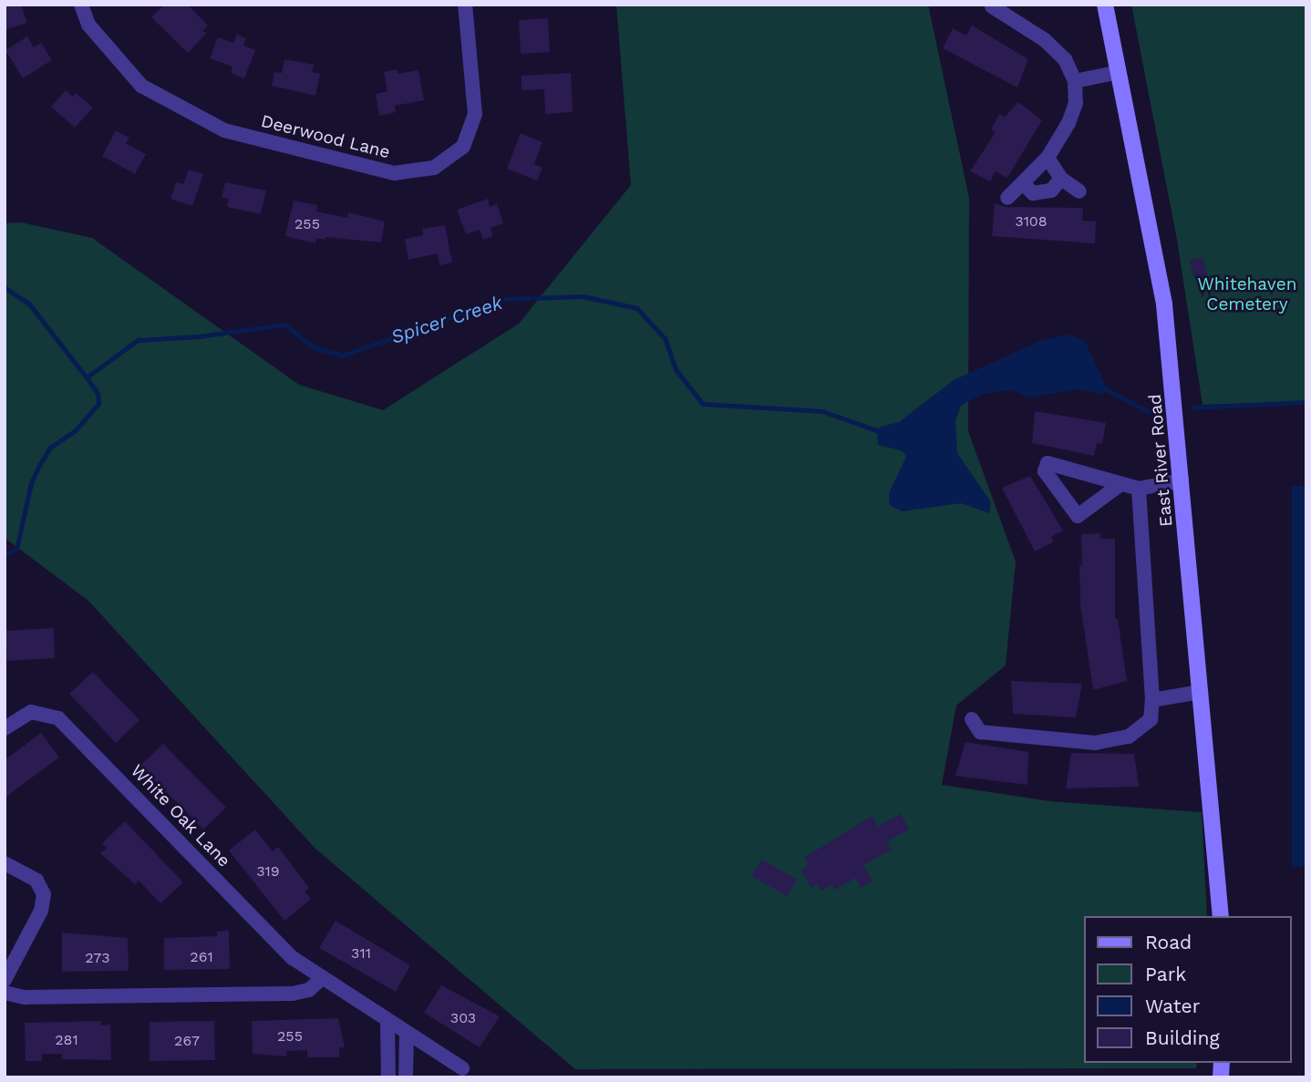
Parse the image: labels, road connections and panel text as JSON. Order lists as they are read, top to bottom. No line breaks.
{"streets":{"main road":["East River Road"],"street":["Deerwood Lane","White Oak Lane"]},"water":["Spicer Creek"],"parks":["Whitehaven Cemetery"],"house_numbers":["3108","255","319","311","261","273","303","255","281","267"],"legend":["Road","Park","Water","Building"]}
